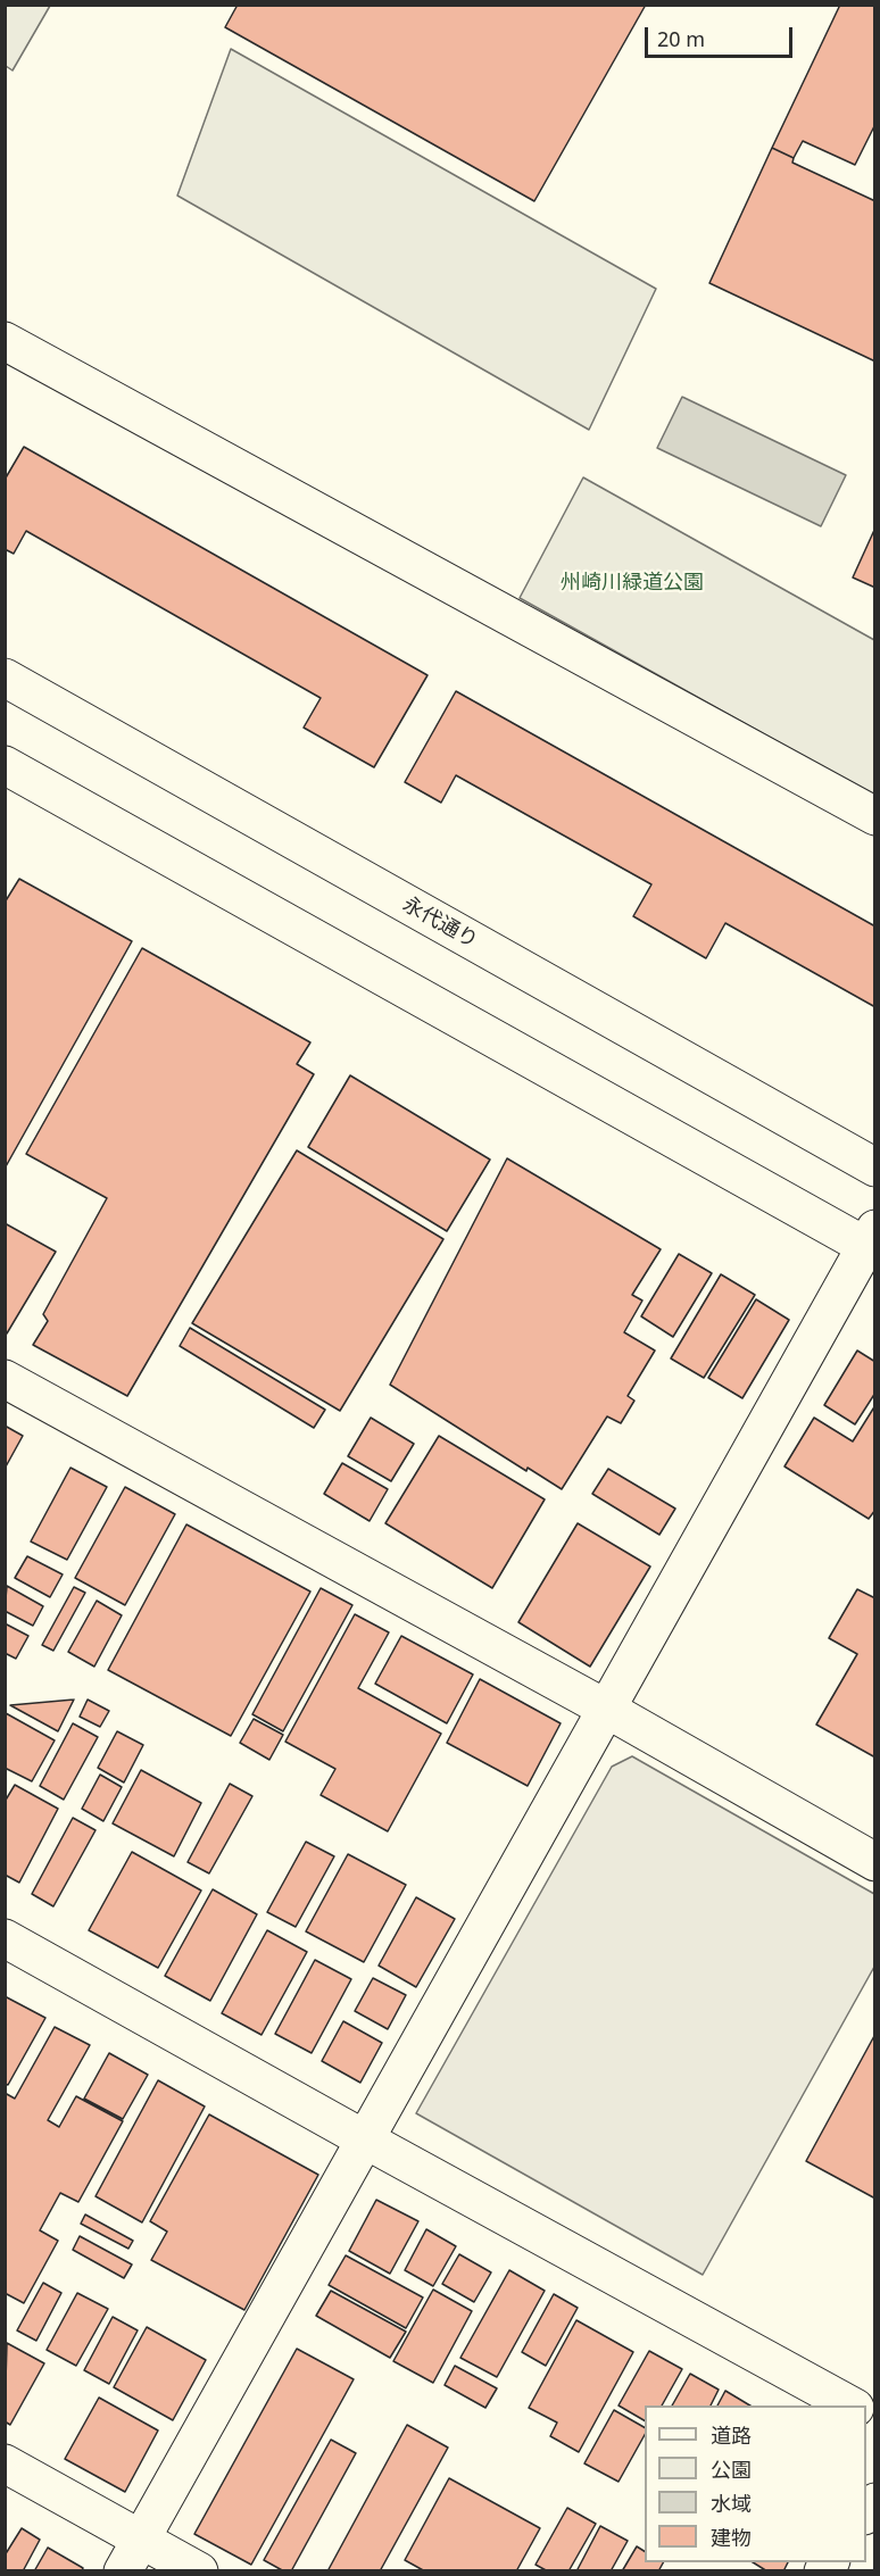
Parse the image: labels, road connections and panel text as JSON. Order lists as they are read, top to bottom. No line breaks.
{"streets":{"street":["永代通り"]},"parks":["州崎川緑道公園"],"legend":["道路","公園","水域","建物"],"scale_bar":"20 m"}
